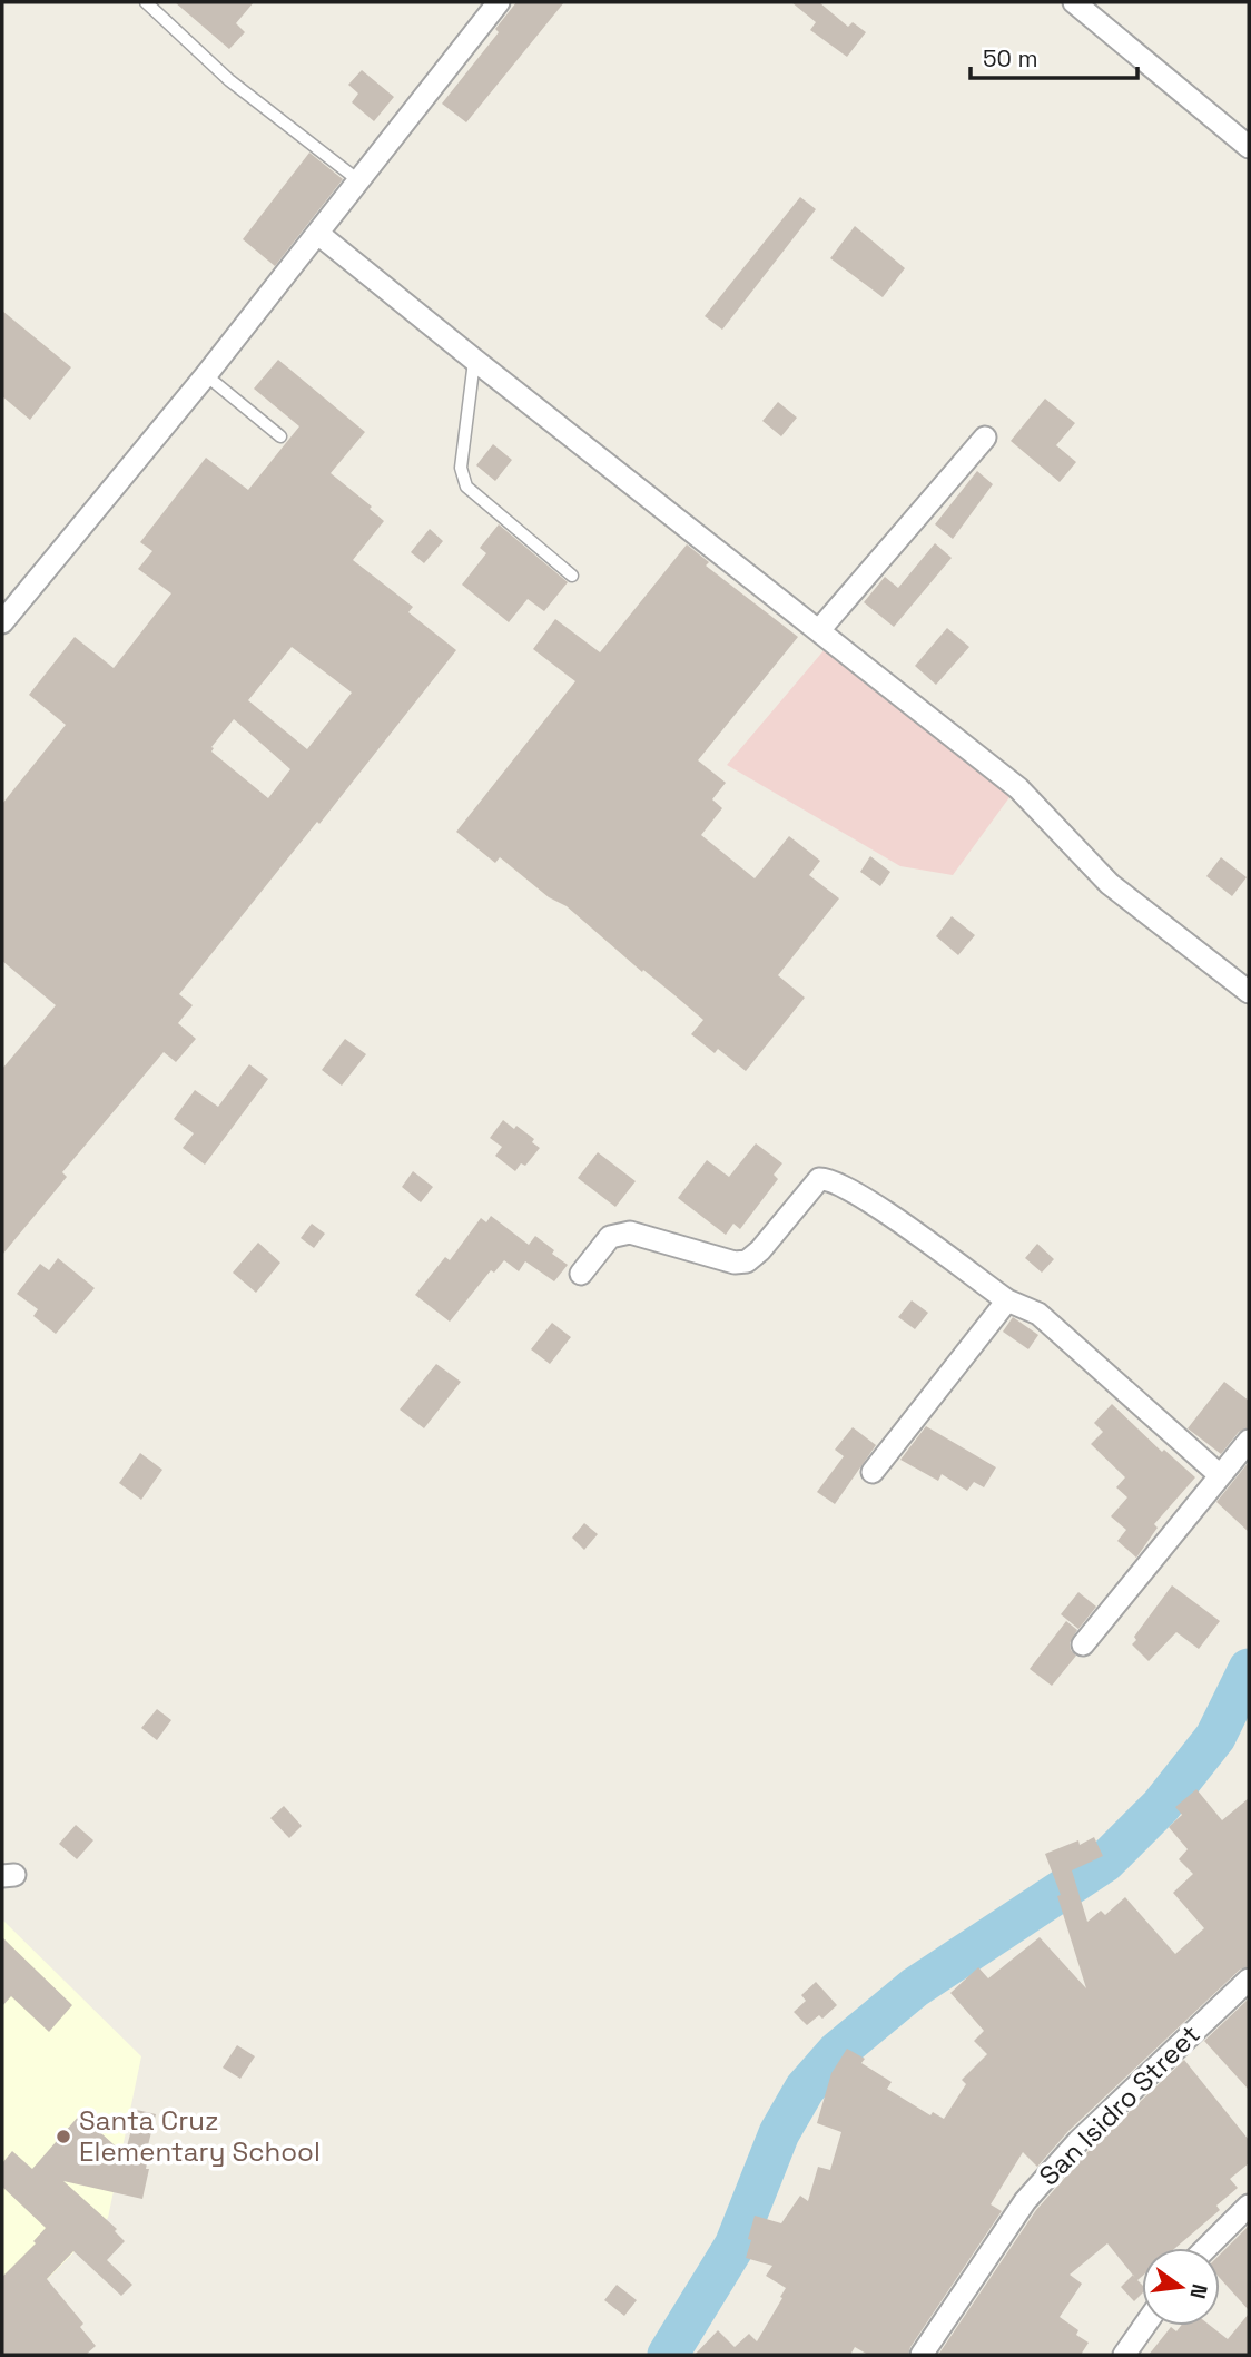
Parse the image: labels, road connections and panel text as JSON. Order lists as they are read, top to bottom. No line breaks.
{"streets":{"street":["San Isidro Street"]},"places":["Santa Cruz Elementary School"],"scale_bar":"50 m","north":"right"}
